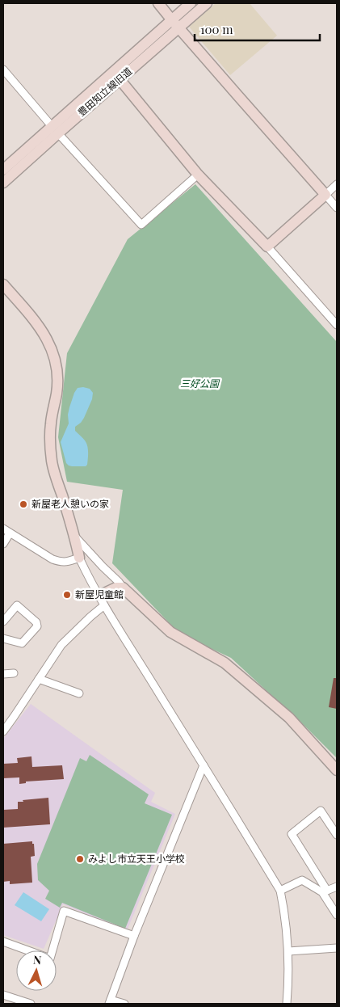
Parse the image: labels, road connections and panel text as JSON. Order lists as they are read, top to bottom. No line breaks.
{"streets":{"street":["豊田知立線旧道"]},"parks":["三好公園"],"places":["新屋老人憩いの家","新屋児童館","みよし市立天王小学校"],"scale_bar":"100 m","north":"top"}
